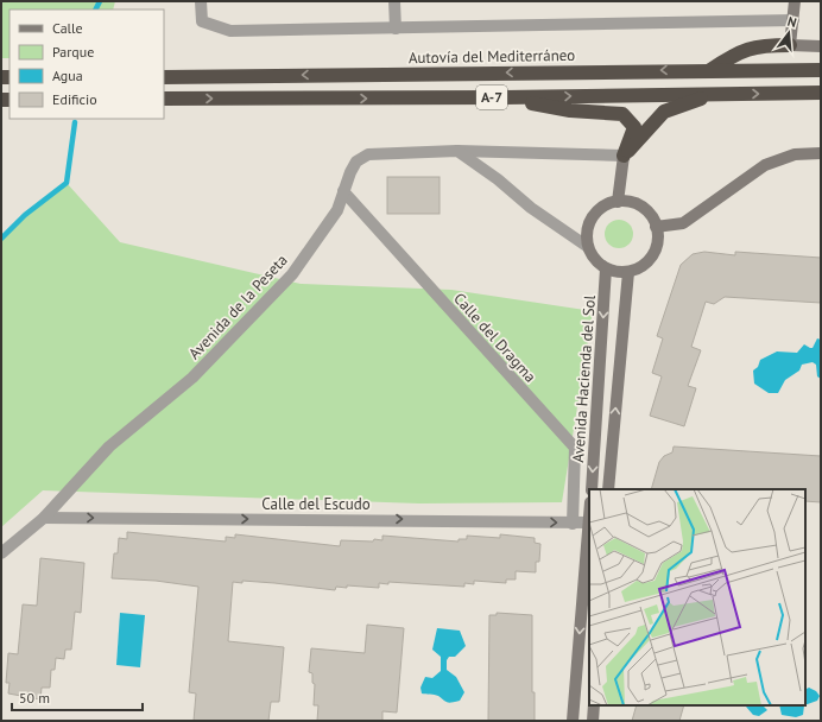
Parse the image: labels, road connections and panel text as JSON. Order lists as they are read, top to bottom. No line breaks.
{"streets":{"highway":["Autovía del Mediterráneo","A-7"],"street":["Avenida de la Peseta","Calle del Dragma","Avenida Hacienda del Sol","Calle del Escudo"]},"crossings":[["Avenida de la Peseta","Calle del Dragma"],["Avenida de la Peseta","Calle del Escudo"],["Calle del Dragma","Calle del Escudo"]],"one_way":["Calle del Escudo"],"legend":["Calle","Parque","Agua","Edificio"],"scale_bar":"50 m","north":"top"}
